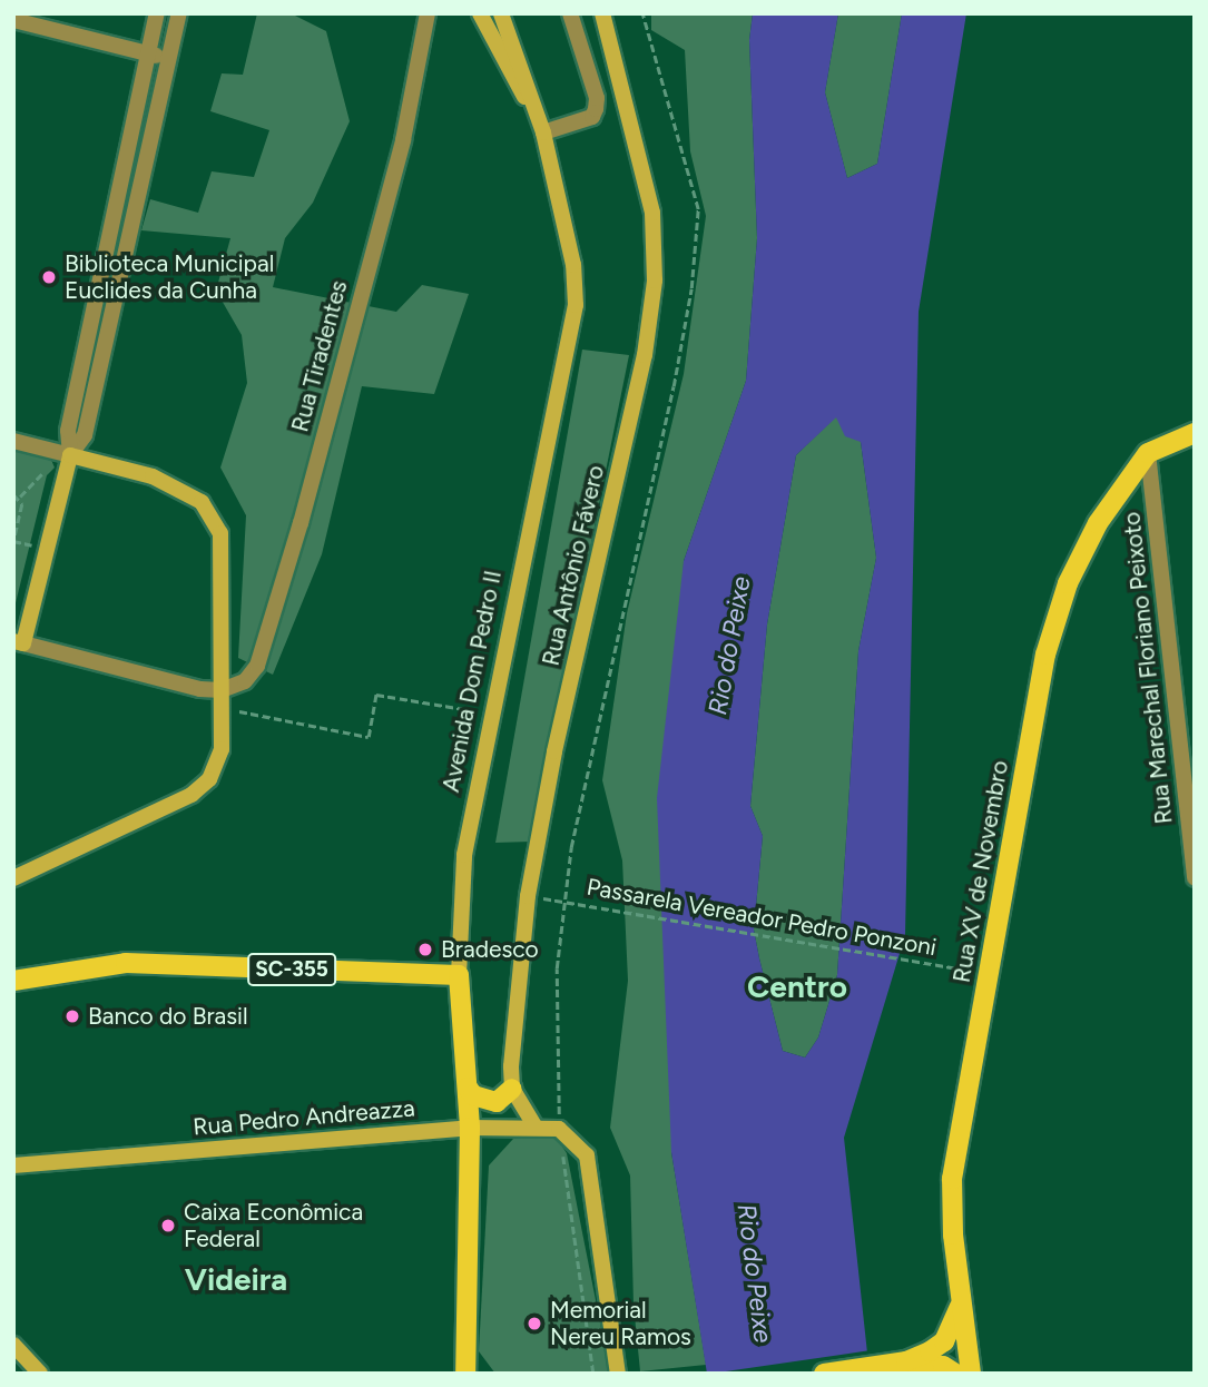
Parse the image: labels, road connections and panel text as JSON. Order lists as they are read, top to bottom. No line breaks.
{"streets":{"main road":["Rua Antônio Fávero","Avenida Dom Pedro II","Rua XV de Novembro","SC-355","Rua Pedro Andreazza"],"street":["Rua Tiradentes","Rua Marechal Floriano Peixoto"],"path":["Passarela Vereador Pedro Ponzoni"]},"crossings":[["Rua Antônio Fávero","Passarela Vereador Pedro Ponzoni"],["Rua Marechal Floriano Peixoto","Rua XV de Novembro"],["Avenida Dom Pedro II","SC-355"],["Avenida Dom Pedro II","Rua Pedro Andreazza"],["Rua XV de Novembro","Passarela Vereador Pedro Ponzoni"]],"districts":["Centro","Videira"],"water":["Rio do Peixe"],"places":["Biblioteca Municipal Euclides da Cunha","Bradesco","Banco do Brasil","Caixa Econômica Federal","Memorial Nereu Ramos"]}
